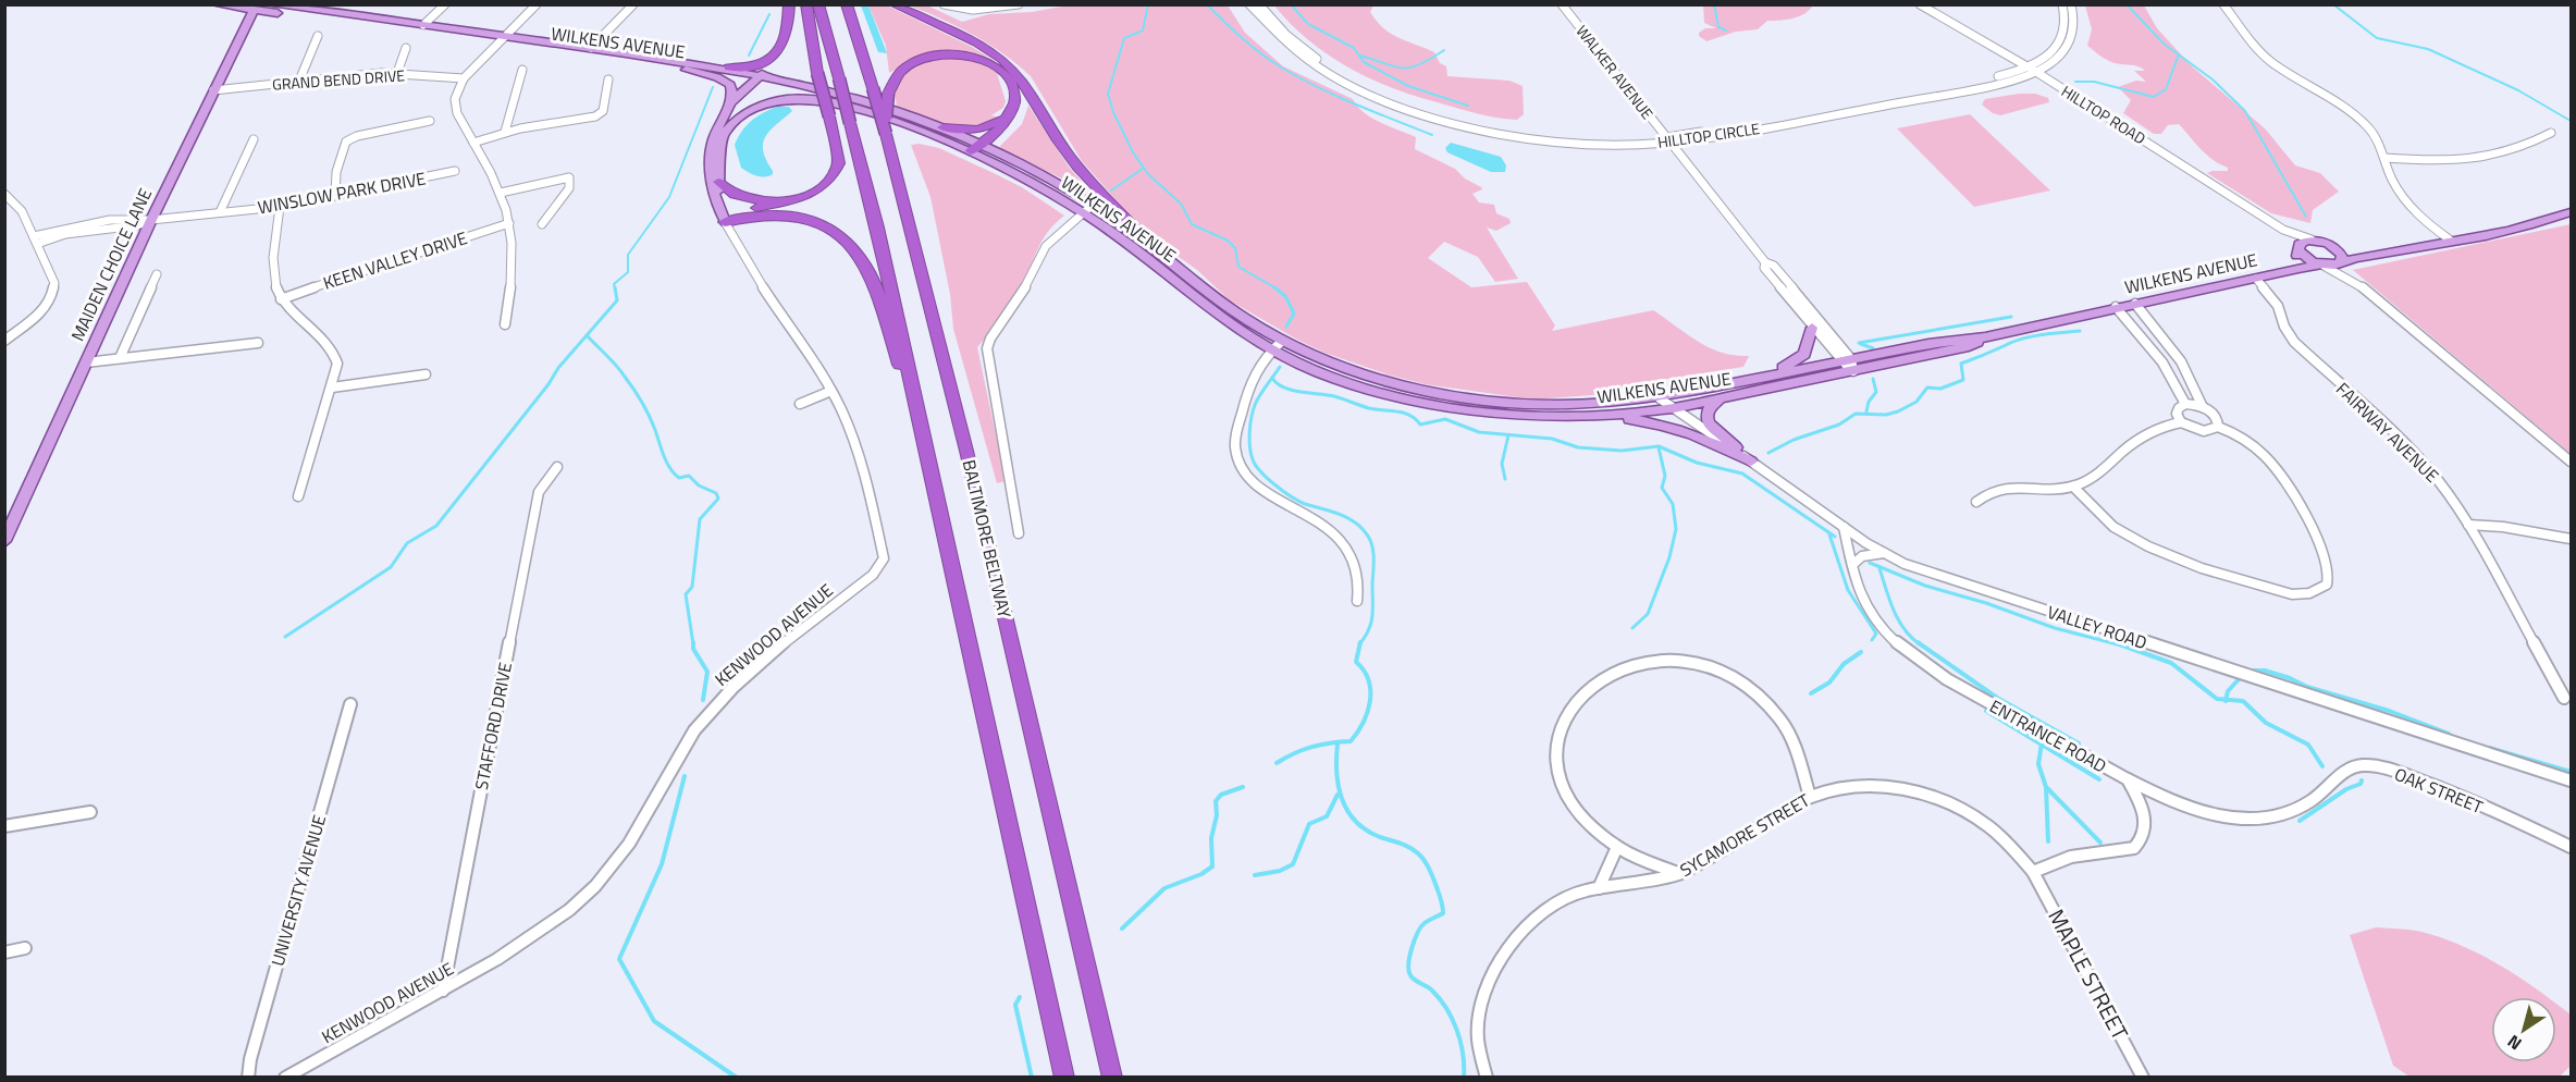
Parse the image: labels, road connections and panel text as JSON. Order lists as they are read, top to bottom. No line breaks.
{"streets":{"highway":["BALTIMORE BELTWAY"],"main road":["WILKENS AVENUE","MAIDEN CHOICE LANE","KENWOOD AVENUE"],"street":["WALKER AVENUE","GRAND BEND DRIVE","HILLTOP ROAD","HILLTOP CIRCLE","WINSLOW PARK DRIVE","KEEN VALLEY DRIVE","FAIRWAY AVENUE","VALLEY ROAD","STAFFORD DRIVE","ENTRANCE ROAD","OAK STREET","SYCAMORE STREET","UNIVERSITY AVENUE","MAPLE STREET"]},"crossings":[["WILKENS AVENUE","WALKER AVENUE"],["WILKENS AVENUE","MAIDEN CHOICE LANE"],["WILKENS AVENUE","FAIRWAY AVENUE"],["WILKENS AVENUE","VALLEY ROAD"],["WILKENS AVENUE","KENWOOD AVENUE"],["WALKER AVENUE","HILLTOP CIRCLE"],["GRAND BEND DRIVE","MAIDEN CHOICE LANE"],["HILLTOP ROAD","HILLTOP CIRCLE"],["WINSLOW PARK DRIVE","MAIDEN CHOICE LANE"],["VALLEY ROAD","ENTRANCE ROAD"],["KENWOOD AVENUE","STAFFORD DRIVE"],["ENTRANCE ROAD","OAK STREET"],["ENTRANCE ROAD","SYCAMORE STREET"],["ENTRANCE ROAD","MAPLE STREET"],["SYCAMORE STREET","MAPLE STREET"]],"north":"bottom left"}
